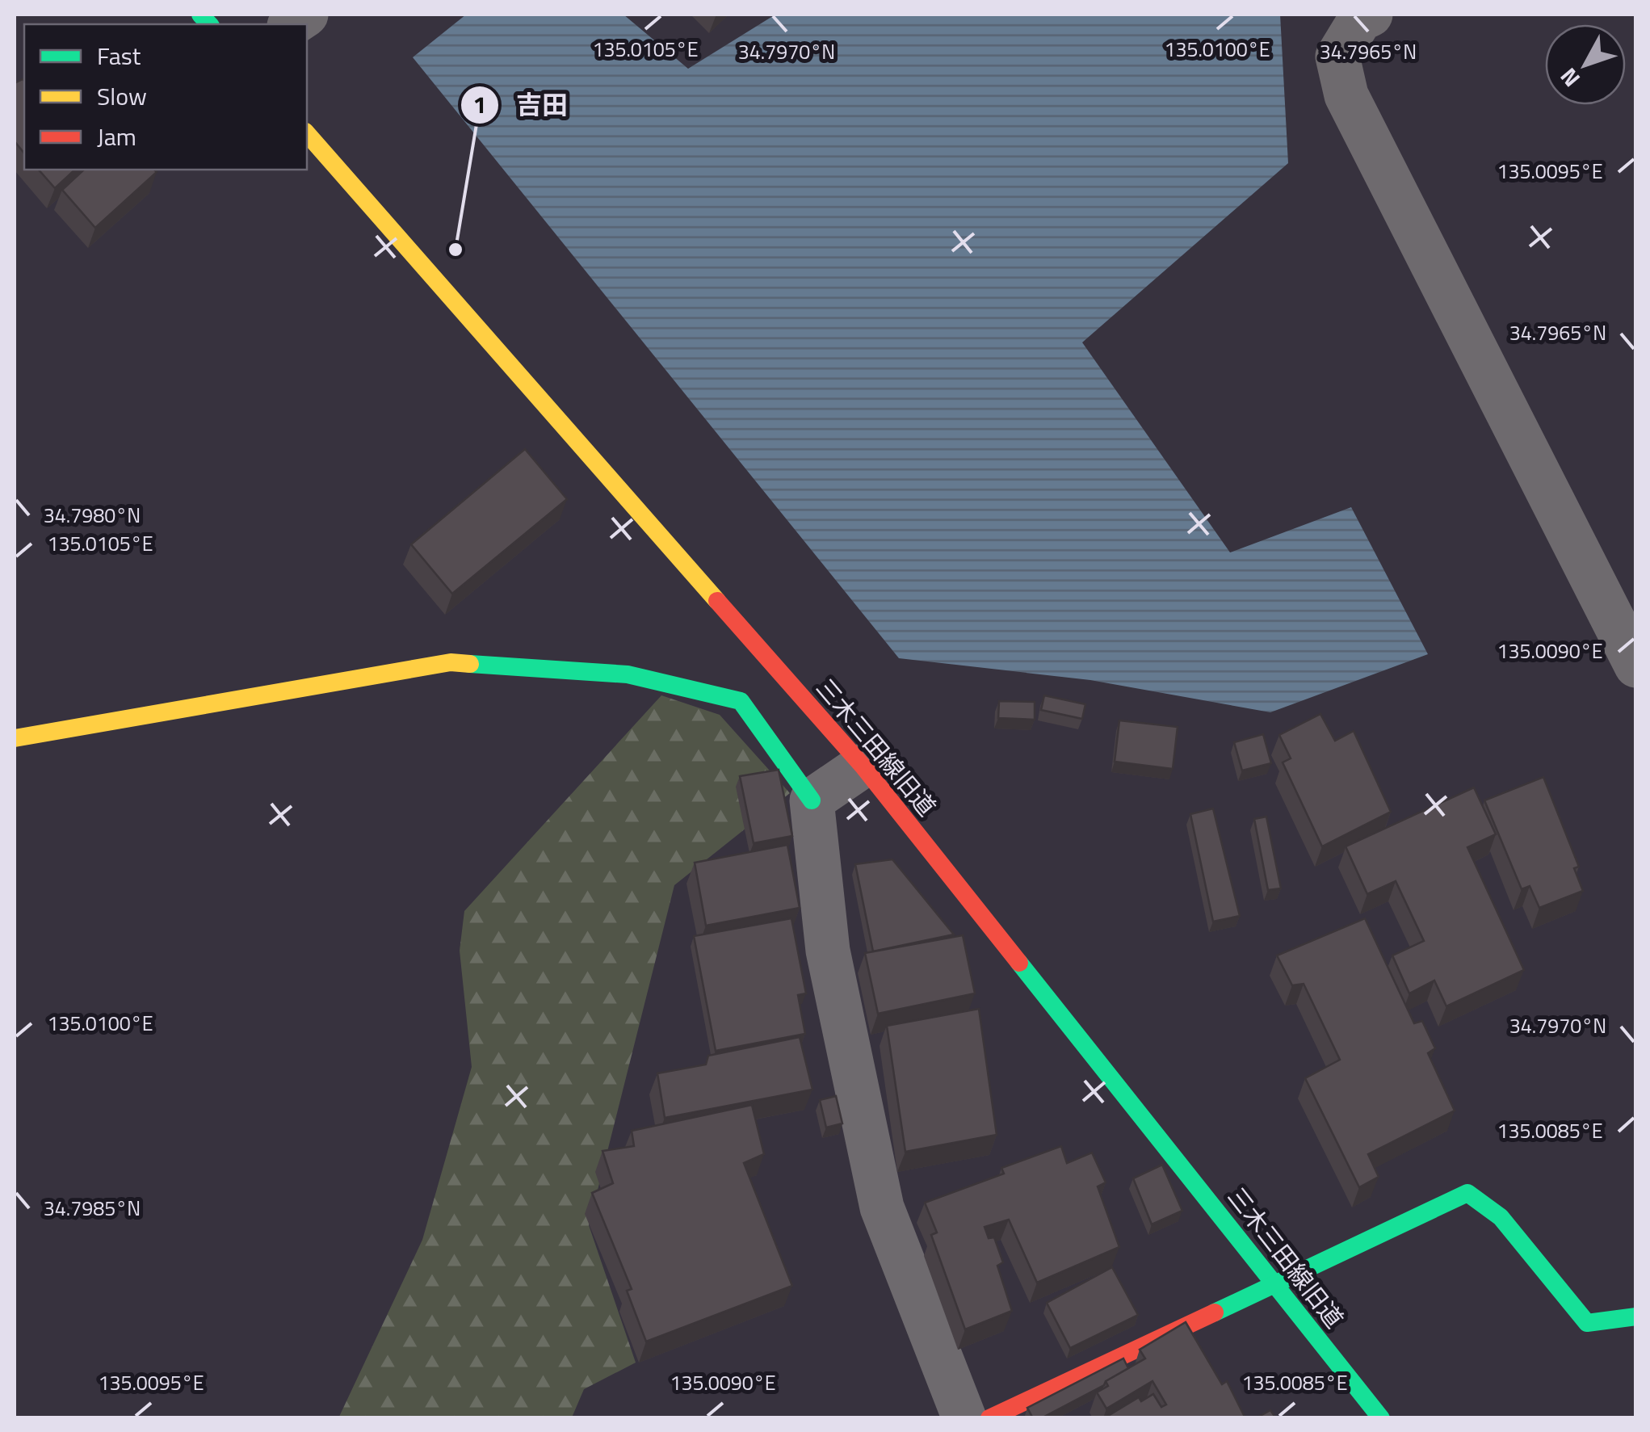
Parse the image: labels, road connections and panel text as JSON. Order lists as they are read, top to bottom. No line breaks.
{"streets":{"street":["三木三田線旧道"]},"places":["吉田"],"legend":["Fast","Slow","Jam"],"north":"bottom left","coordinates":["135.0105°E","135.0100°E","34.7965°N","34.7970°N","135.0095°E","34.7980°N","135.0090°E","135.0085°E","34.7985°N"]}
